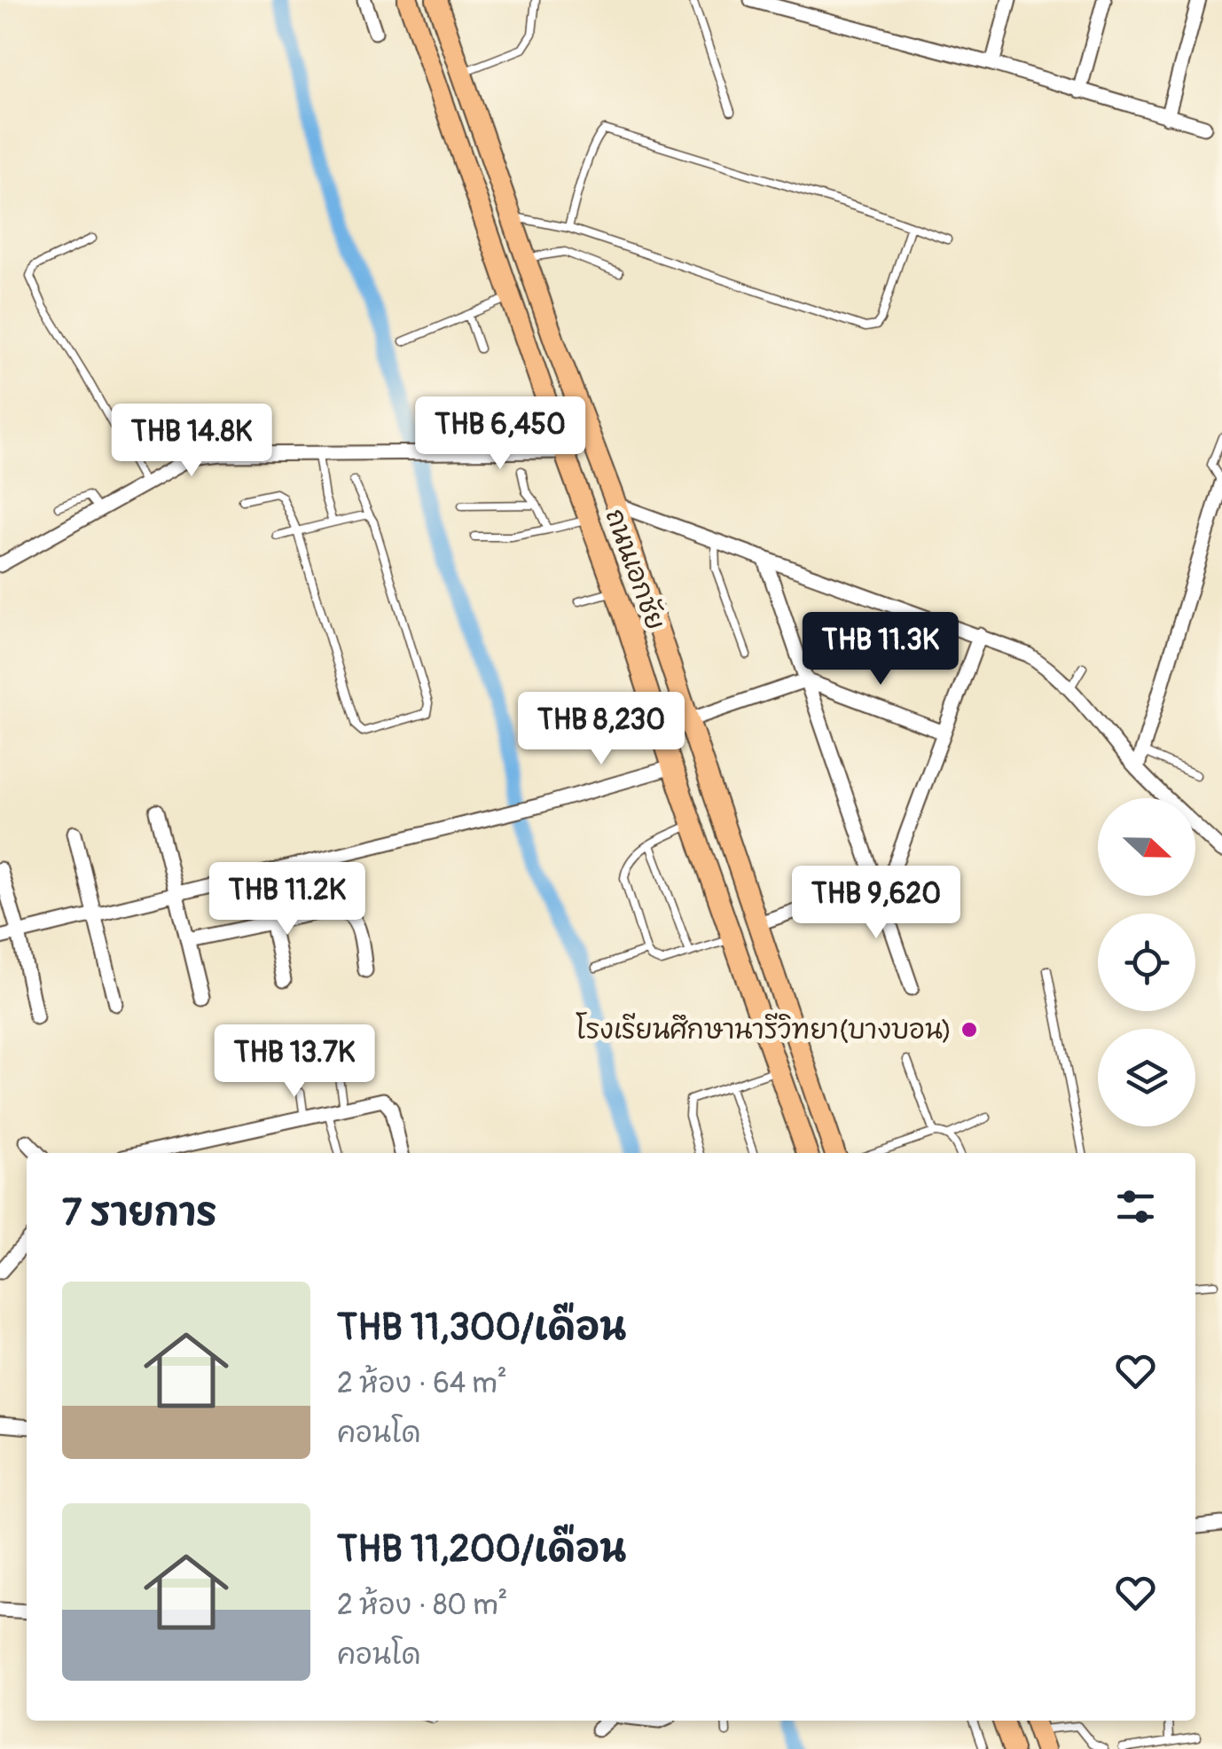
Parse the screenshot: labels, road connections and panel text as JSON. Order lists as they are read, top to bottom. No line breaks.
{"streets":{"main road":["ถนนเอกชัย"]},"places":["โรงเรียนศึกษานารีวิทยา(บางบอน)"],"north":"right","page":{"price":["THB 6,450","THB 14.8K","THB 11.3K","THB 8,230","THB 11.2K","THB 9,620","THB 13.7K"],"heading":"7 รายการ","list":[{"name":"THB 11,300/เดือน","note":"2 ห้อง · 64 m² · คอนโด"},{"name":"THB 11,200/เดือน","note":"2 ห้อง · 80 m² · คอนโด"}]}}
